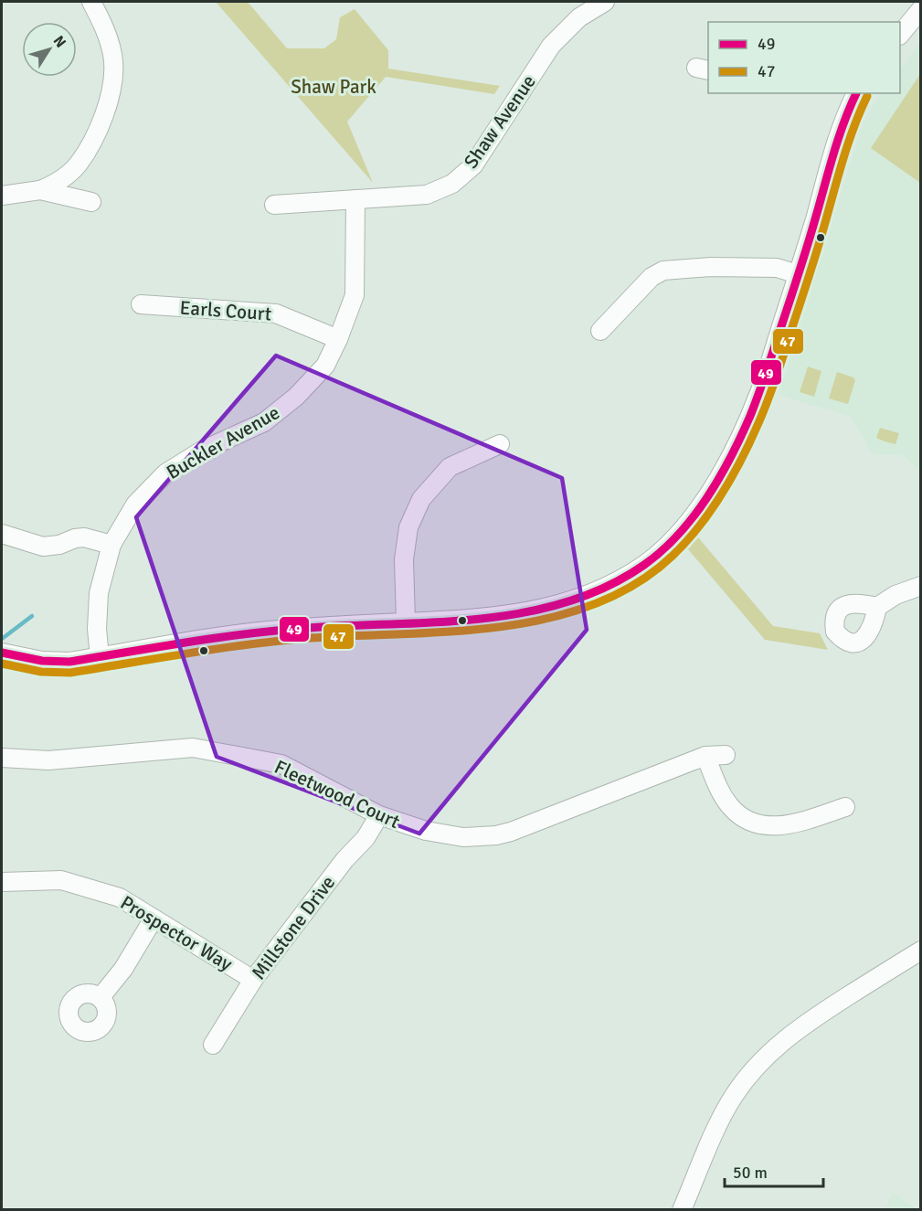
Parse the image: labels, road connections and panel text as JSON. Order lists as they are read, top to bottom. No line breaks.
{"streets":{"street":["Shaw Avenue","Earls Court","Buckler Avenue","Fleetwood Court","Millstone Drive","Prospector Way"]},"crossings":[["Shaw Avenue","Buckler Avenue"],["Earls Court","Buckler Avenue"],["Fleetwood Court","Millstone Drive"],["Millstone Drive","Prospector Way"]],"parks":["Shaw Park"],"lines":["transit line 49","transit line 47"],"legend":["49","47"],"scale_bar":"50 m","north":"top right"}
